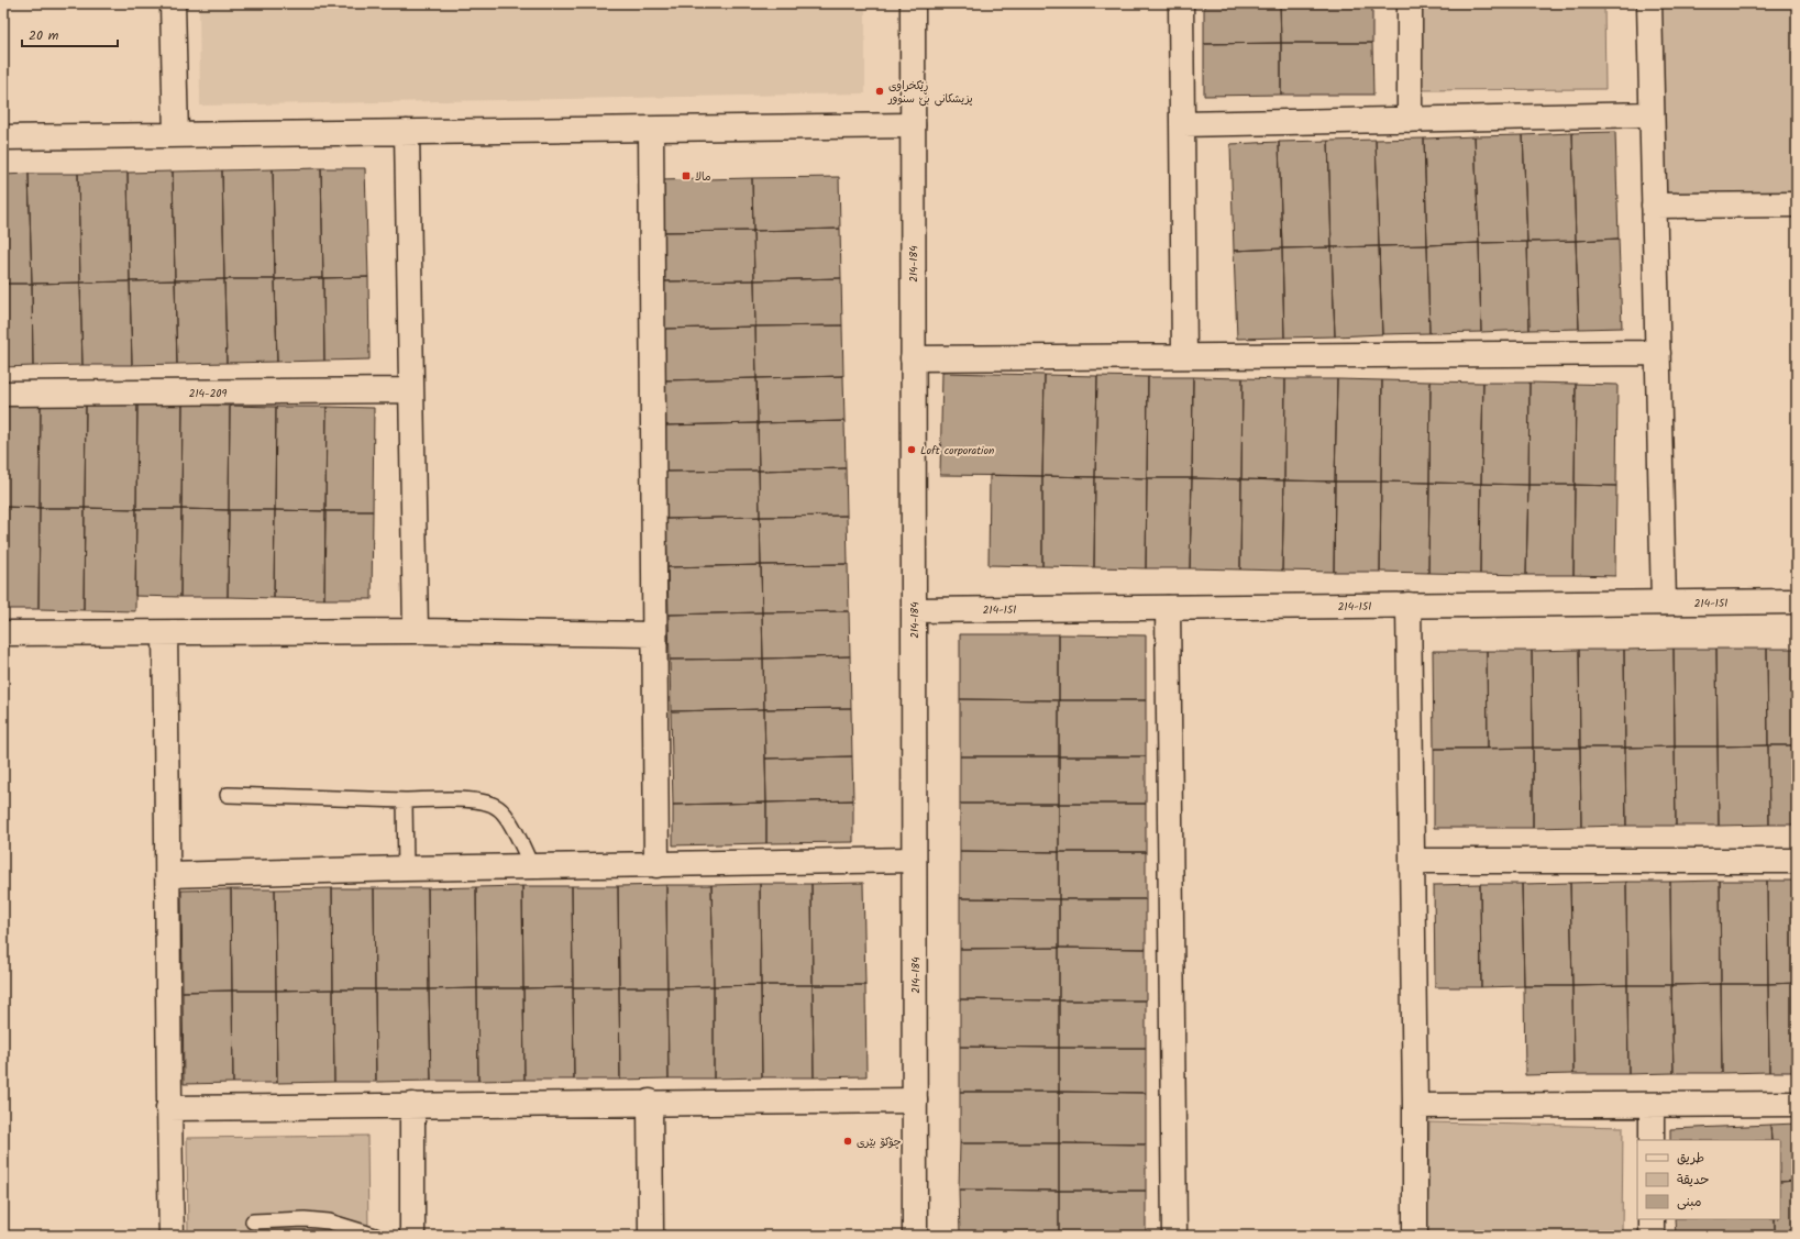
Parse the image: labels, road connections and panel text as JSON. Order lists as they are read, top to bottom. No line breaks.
{"streets":{"street":["214-184","214-209","214-151"]},"crossings":[["214-184","214-151"]],"places":{"other":["ڕێکخراوی پزیشکانی بێ سنوور","Loft corporation","چۆکۆ بێری"],"transit":["مالا"]},"legend":["طريق","حديقة","مبنى"],"scale_bar":"20 m"}
